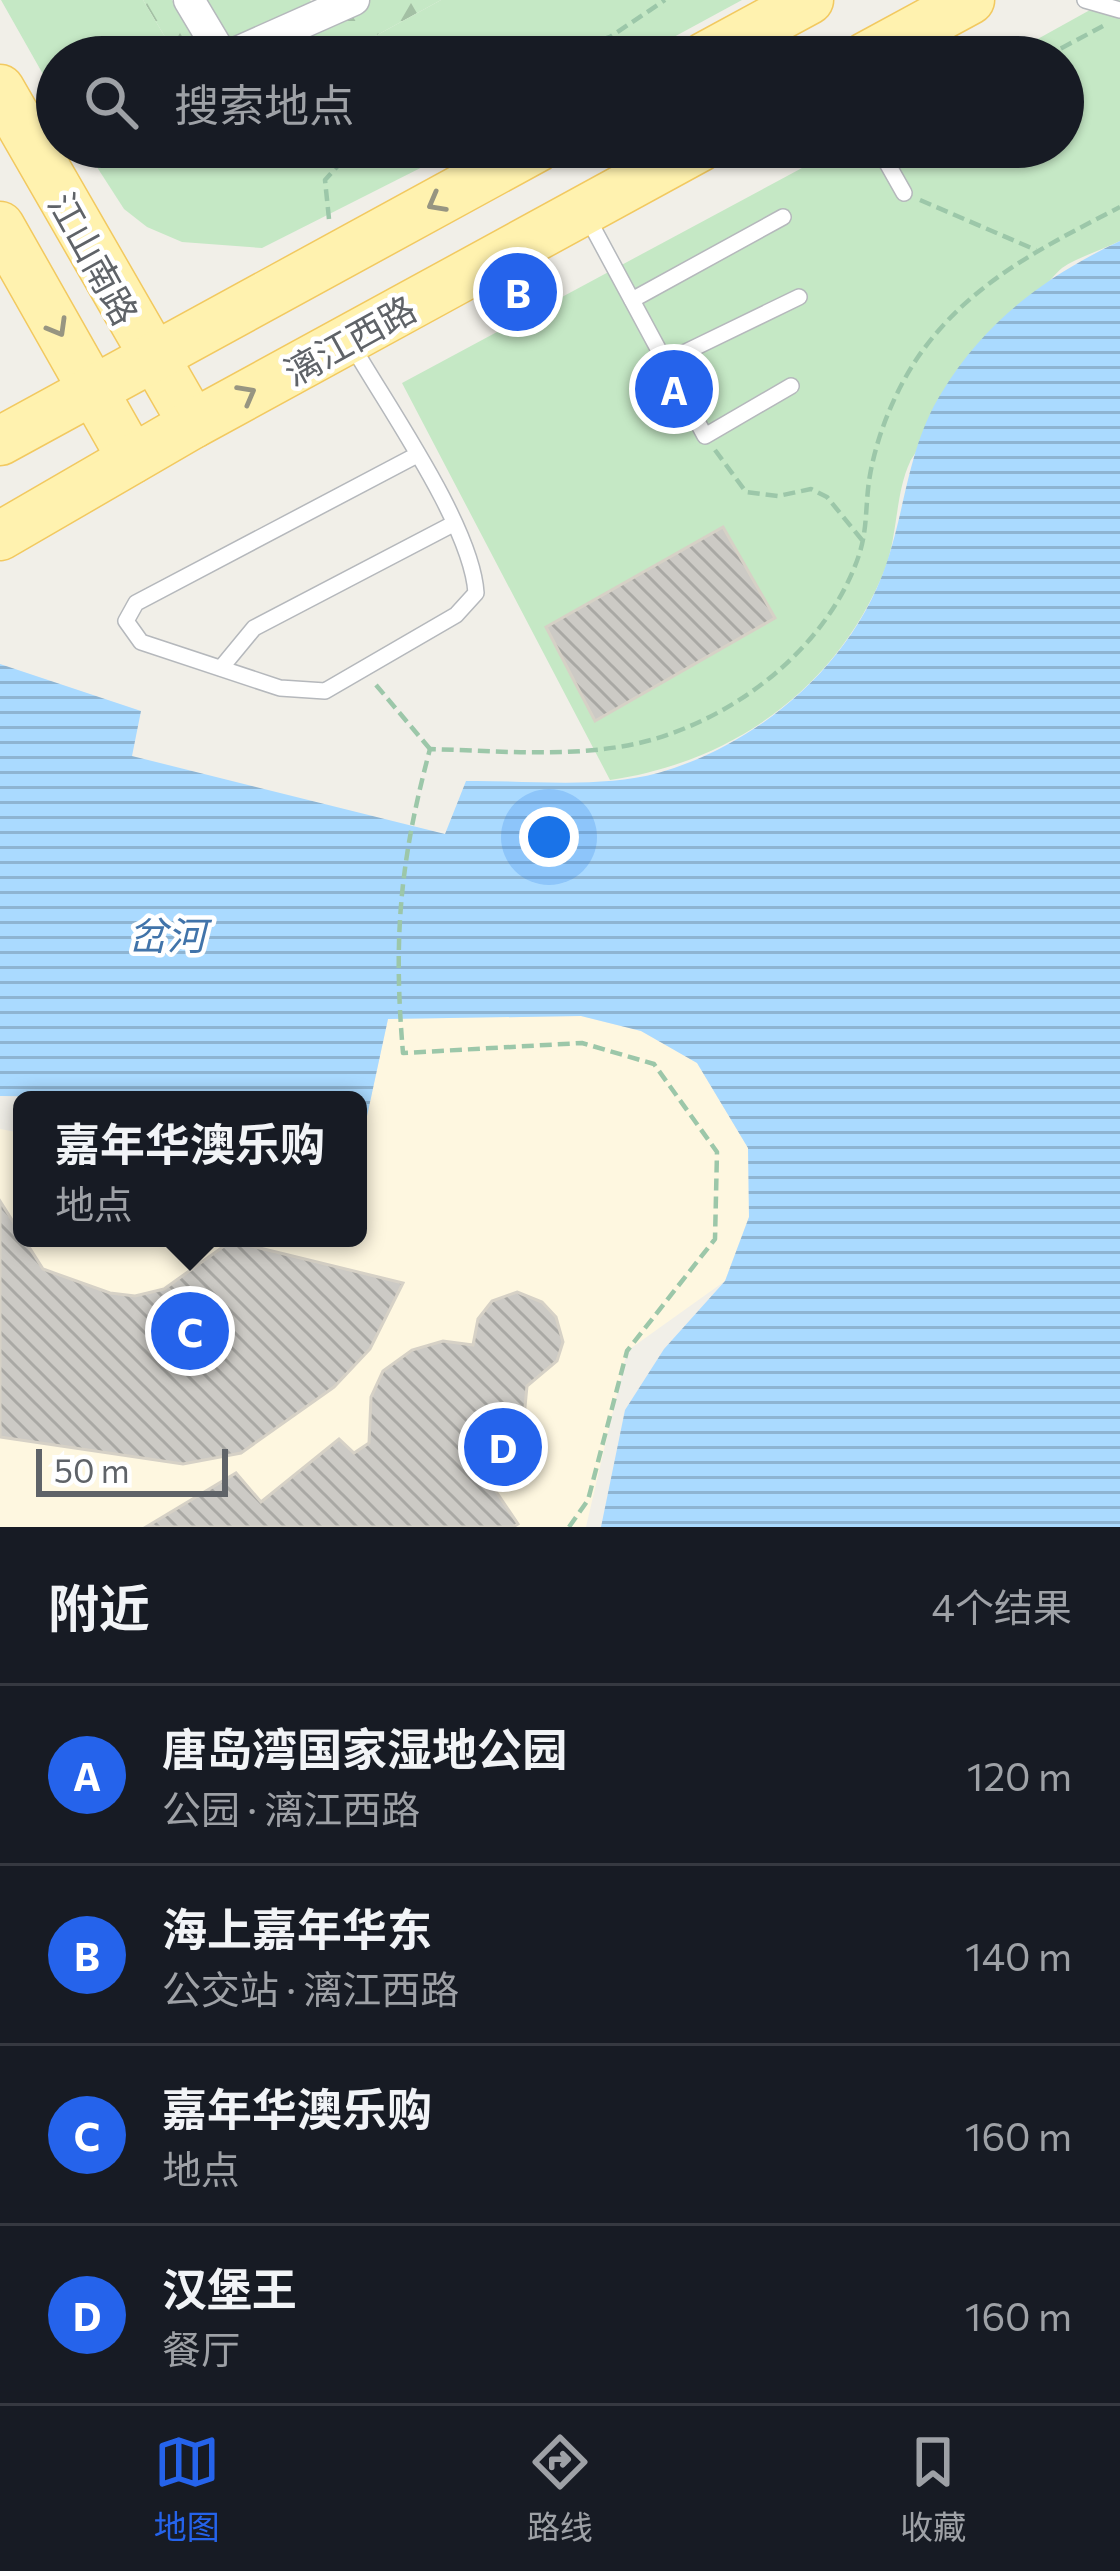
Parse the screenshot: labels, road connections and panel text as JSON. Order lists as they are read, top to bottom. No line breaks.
{"streets":{"main road":["江山南路","漓江西路"]},"crossings":[["江山南路","漓江西路"]],"water":["岔河"],"scale_bar":"50 m","page":{"search":"搜索地点","pins":["B","A","C","D"],"popup":["嘉年华澳乐购","地点"],"scale":"50 m","heading":["附近","4个结果"],"list":[{"mark":"A","name":"唐岛湾国家湿地公园","note":"公园 · 漓江西路","value":"120 m"},{"mark":"B","name":"海上嘉年华东","note":"公交站 · 漓江西路","value":"140 m"},{"mark":"C","name":"嘉年华澳乐购","note":"地点","value":"160 m"},{"mark":"D","name":"汉堡王","note":"餐厅","value":"160 m"}],"nav":["地图","路线","收藏"]}}
